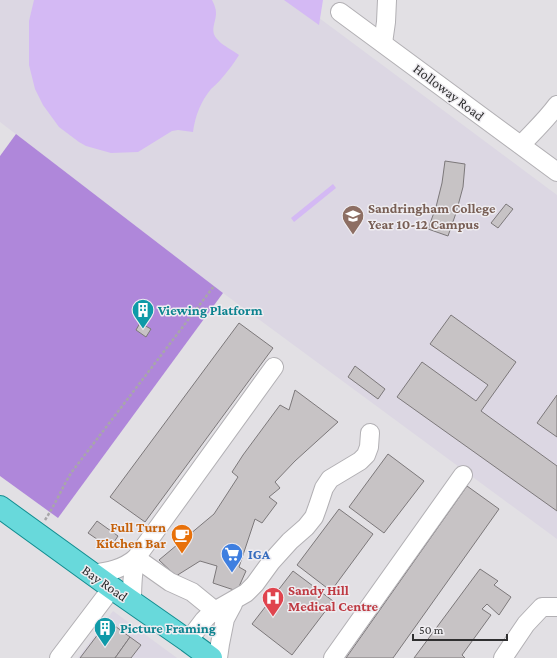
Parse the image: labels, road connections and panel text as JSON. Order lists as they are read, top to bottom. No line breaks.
{"streets":{"main road":["Bay Road"],"street":["Holloway Road"]},"places":{"school or university":["Sandringham College Year 10-12 Campus"],"building":["Viewing Platform","Picture Framing"],"cafe":["Full Turn Kitchen Bar"],"supermarket":["IGA"],"hospital":["Sandy Hill Medical Centre"]},"scale_bar":"50 m"}
